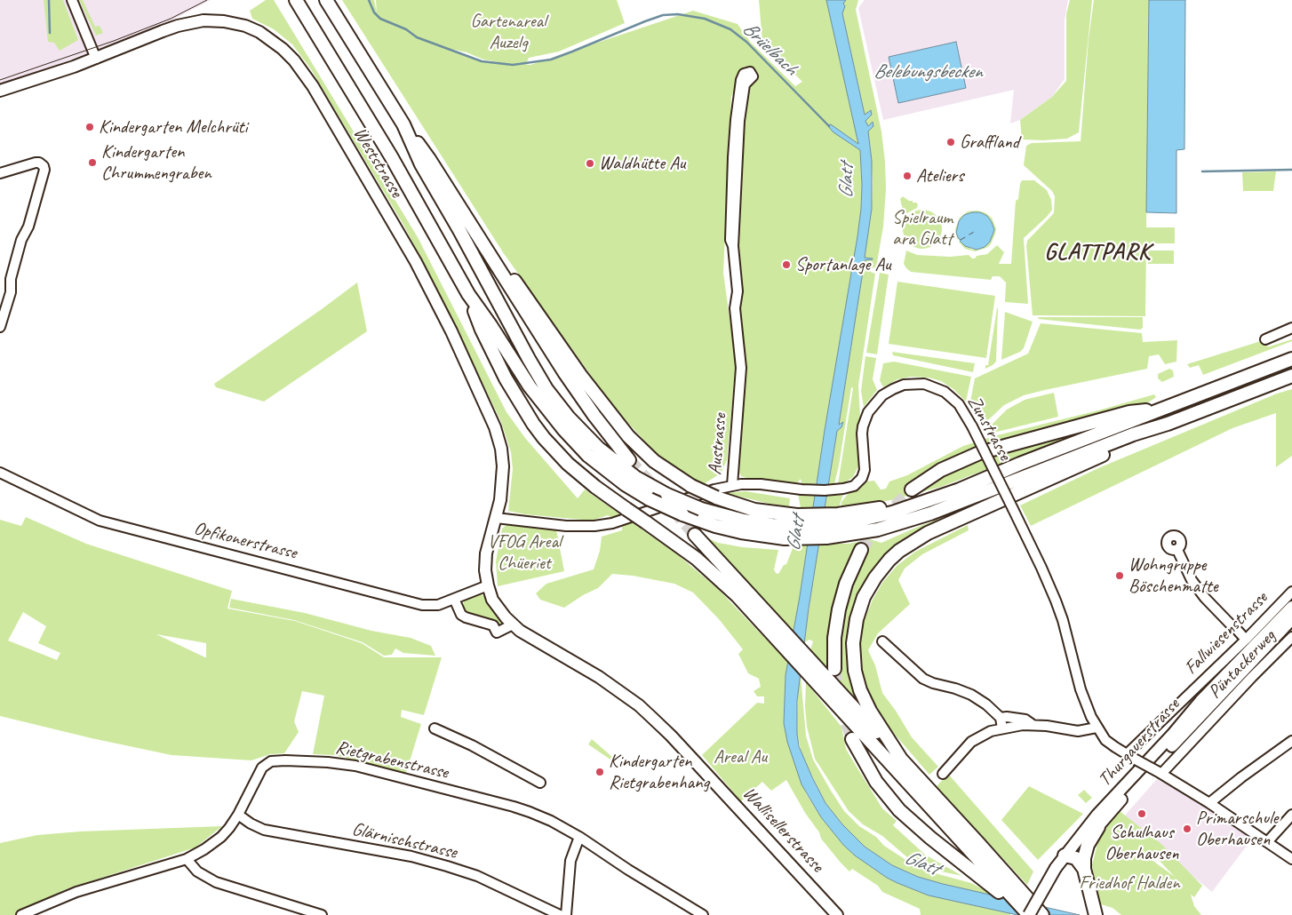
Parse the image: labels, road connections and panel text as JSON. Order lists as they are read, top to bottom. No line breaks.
{"streets":{"main road":["Weststrasse","Thurgauerstrasse","Wallisellerstrasse"],"street":["Zunstrasse","Austrasse","Opfikonerstrasse","Fallwiesenstrasse","Püntackerweg","Rietgrabenstrasse","Glärnischstrasse"]},"crossings":[["Weststrasse","Austrasse"],["Weststrasse","Opfikonerstrasse"],["Weststrasse","Wallisellerstrasse"],["Zunstrasse","Austrasse"],["Zunstrasse","Fallwiesenstrasse"],["Zunstrasse","Püntackerweg"],["Opfikonerstrasse","Wallisellerstrasse"],["Rietgrabenstrasse","Glärnischstrasse"]],"districts":["GLATTPARK"],"water":["Brüelbach","Belebungsbecken","Glatt"],"parks":["Gartenareal Auzelg","Spielraum ara Glatt","VFOG Areal Chüeriet","Areal Au","Friedhof Halden"],"places":["Kindergarten Melchrüti","Graffland","Kindergarten Chrummengraben","Waldhütte Au","Ateliers","Sportanlage Au","Wohngruppe Böschenmatte","Kindergarten Rietgrabenhang","Schulhaus Oberhausen","Primarschule Oberhausen"]}
